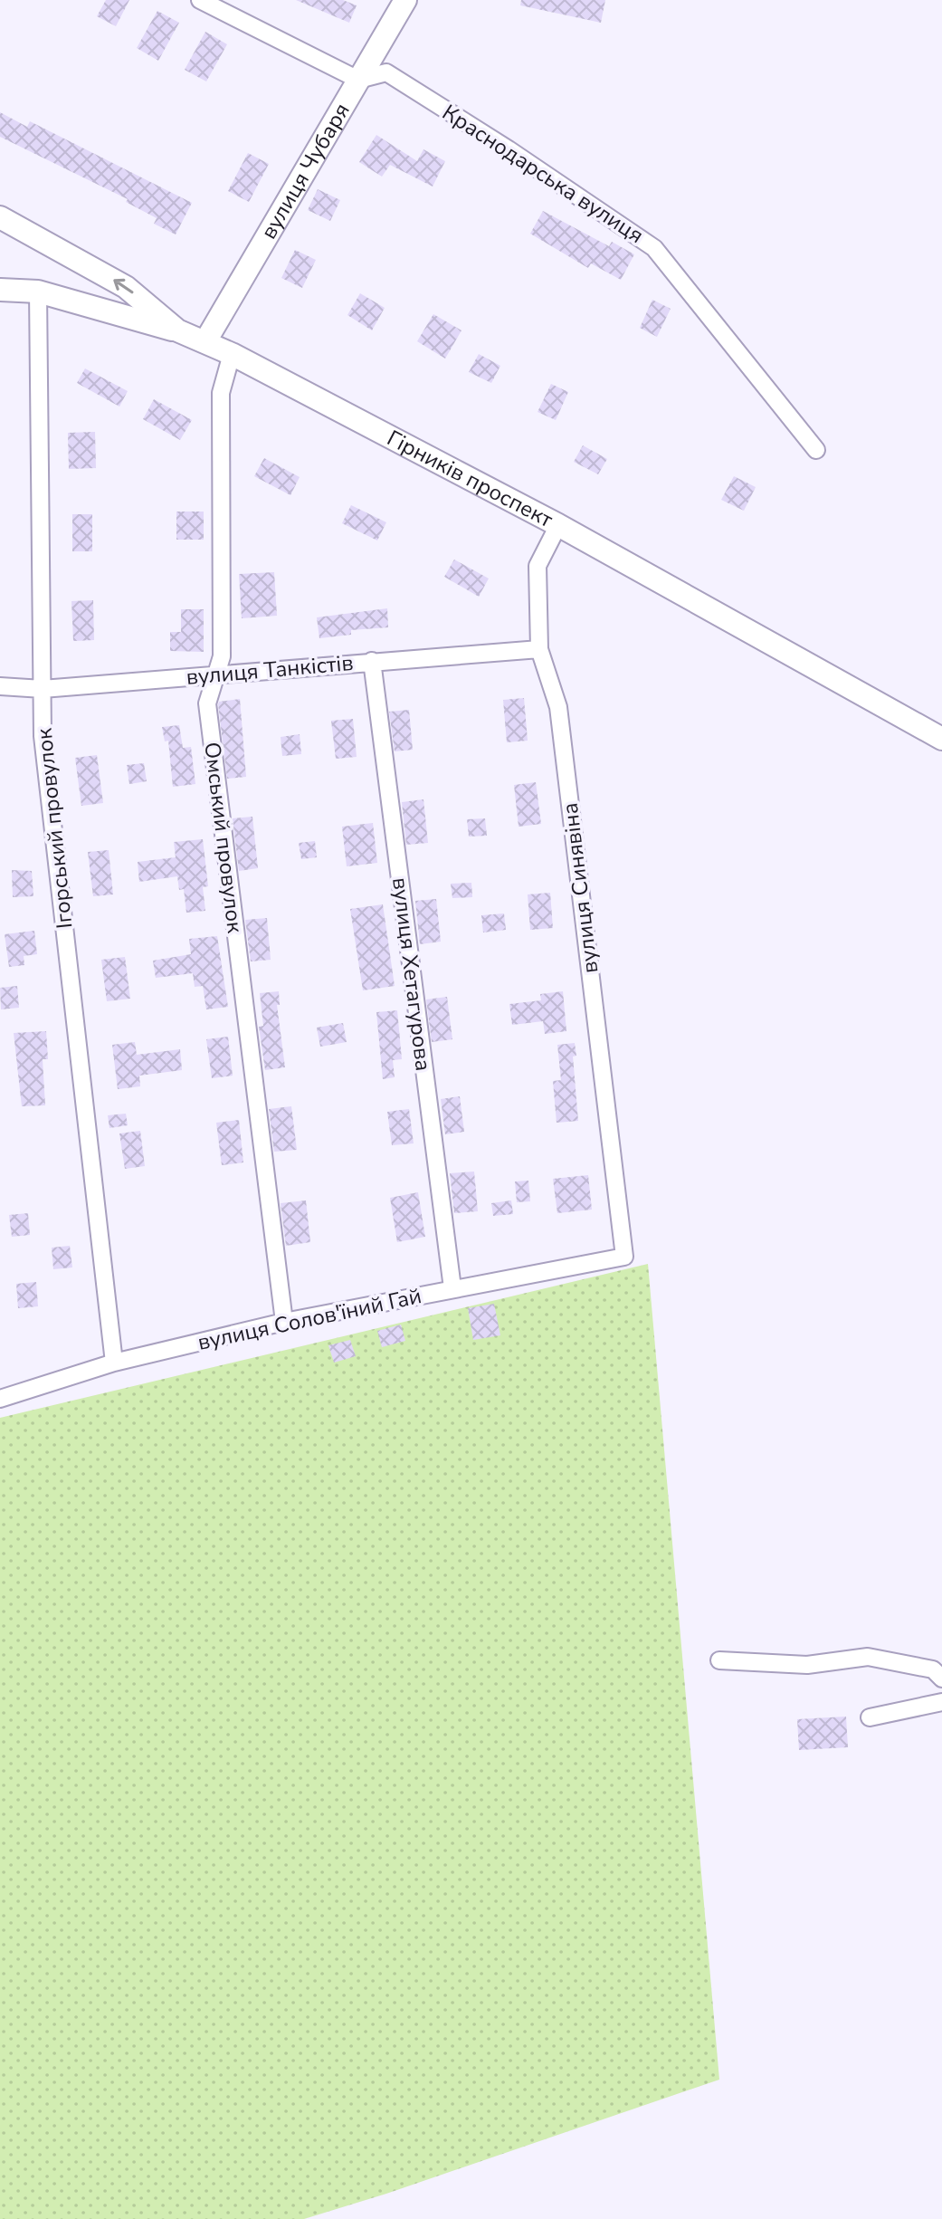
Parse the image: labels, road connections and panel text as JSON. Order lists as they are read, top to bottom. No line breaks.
{"streets":{"main road":["вулиця Чубаря","Гірників проспект"],"street":["Краснодарська вулиця","вулиця Танкістів","Ігорський провулок","Омський провулок","вулиця Синявіна","вулиця Хетагурова","вулиця Солов'їний Гай"]},"crossings":[["вулиця Чубаря","Краснодарська вулиця"],["вулиця Чубаря","Гірників проспект"],["Гірників проспект","Омський провулок"],["Гірників проспект","вулиця Синявіна"],["вулиця Танкістів","Ігорський провулок"],["вулиця Танкістів","Омський провулок"],["вулиця Танкістів","вулиця Синявіна"],["вулиця Танкістів","вулиця Хетагурова"],["Ігорський провулок","вулиця Солов'їний Гай"],["Омський провулок","вулиця Солов'їний Гай"],["вулиця Синявіна","вулиця Солов'їний Гай"],["вулиця Хетагурова","вулиця Солов'їний Гай"]]}
